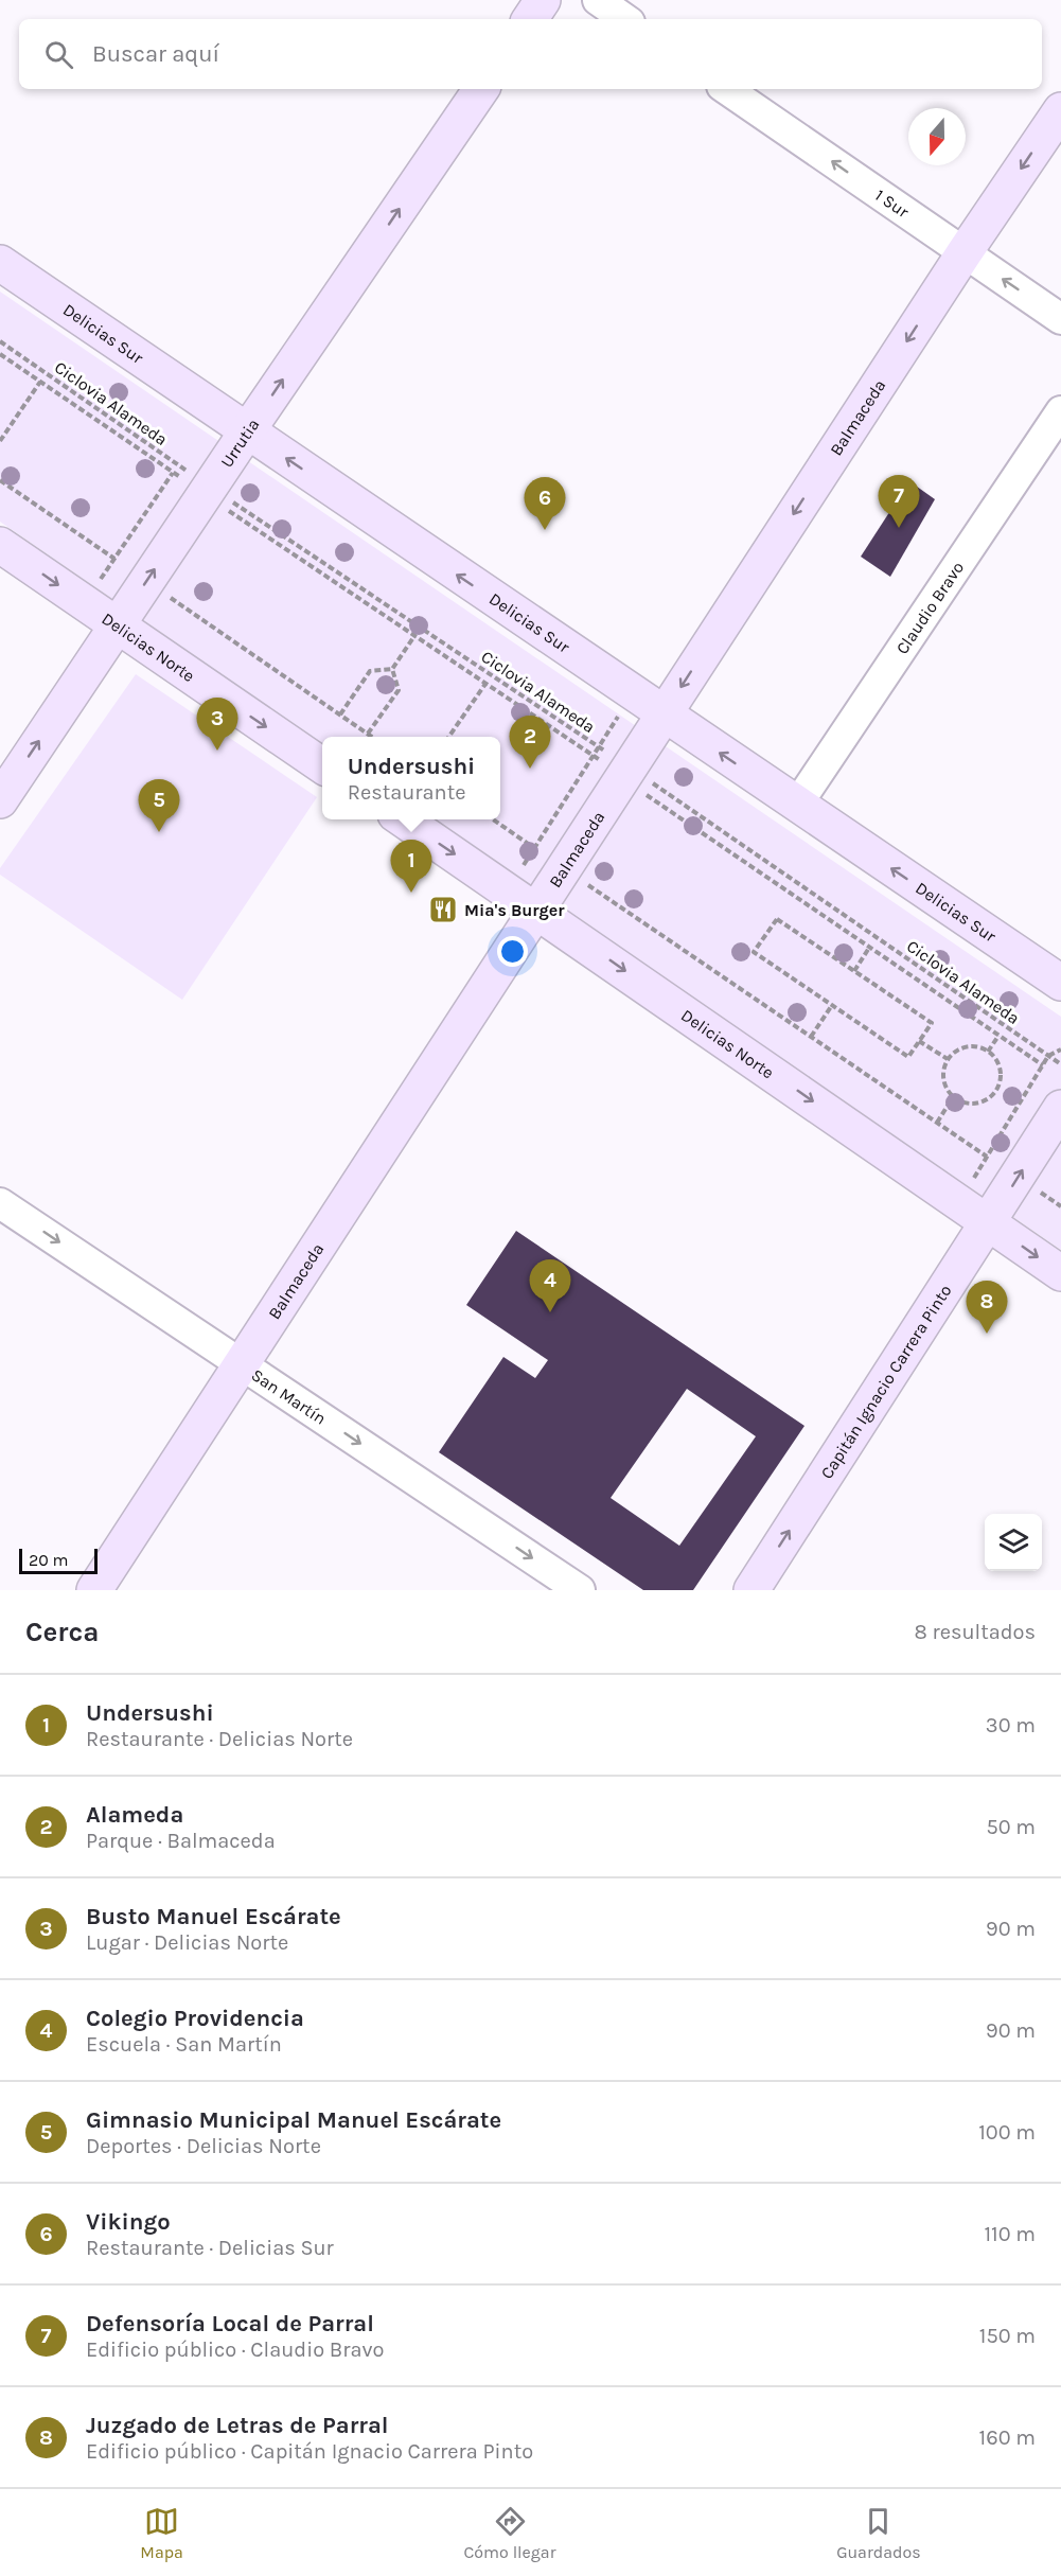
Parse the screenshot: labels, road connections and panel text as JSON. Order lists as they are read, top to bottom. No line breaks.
{"streets":{"street":["1 Sur","Delicias Sur","Balmaceda","Urrutia","Claudio Bravo","Delicias Norte","Capitán Ignacio Carrera Pinto","San Martín"],"path":["Ciclovia Alameda"]},"crossings":[["1 Sur","Balmaceda"],["Delicias Sur","Balmaceda"],["Delicias Sur","Urrutia"],["Delicias Sur","Claudio Bravo"],["Ciclovia Alameda","Balmaceda"],["Ciclovia Alameda","Urrutia"],["Balmaceda","Delicias Norte"],["Balmaceda","San Martín"],["Urrutia","Delicias Norte"],["Delicias Norte","Capitán Ignacio Carrera Pinto"]],"one_way":["1 Sur","Delicias Sur","Balmaceda","Urrutia","Delicias Norte","Capitán Ignacio Carrera Pinto","San Martín"],"places":{"restaurant":["Mia's Burger"]},"scale_bar":"20 m","north":"bottom","page":{"search":"Buscar aquí","pins":["7","6","3","2","5","1","4","8"],"popup":["Undersushi","Restaurante"],"scale":"20 m","heading":["Cerca","8 resultados"],"list":[{"mark":"1","name":"Undersushi","note":"Restaurante · Delicias Norte","value":"30 m"},{"mark":"2","name":"Alameda","note":"Parque · Balmaceda","value":"50 m"},{"mark":"3","name":"Busto Manuel Escárate","note":"Lugar · Delicias Norte","value":"90 m"},{"mark":"4","name":"Colegio Providencia","note":"Escuela · San Martín","value":"90 m"},{"mark":"5","name":"Gimnasio Municipal Manuel Escárate","note":"Deportes · Delicias Norte","value":"100 m"},{"mark":"6","name":"Vikingo","note":"Restaurante · Delicias Sur","value":"110 m"},{"mark":"7","name":"Defensoría Local de Parral","note":"Edificio público · Claudio Bravo","value":"150 m"},{"mark":"8","name":"Juzgado de Letras de Parral","note":"Edificio público · Capitán Ignacio Carrera Pinto","value":"160 m"}],"nav":["Mapa","Cómo llegar","Guardados"]}}
